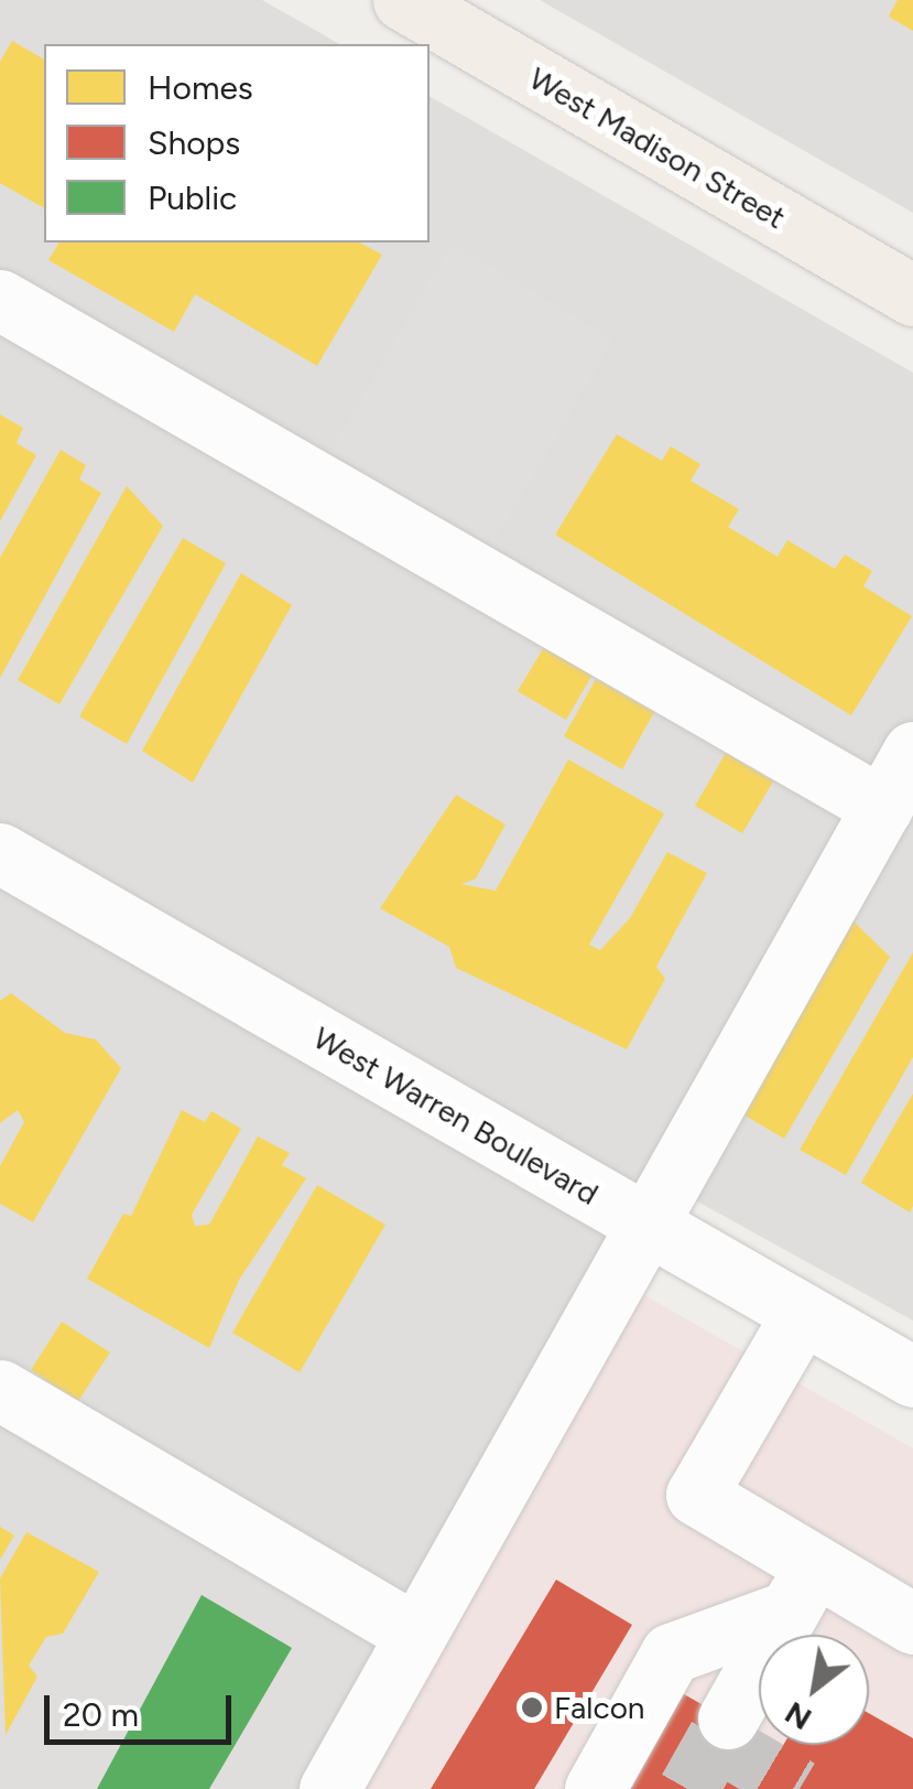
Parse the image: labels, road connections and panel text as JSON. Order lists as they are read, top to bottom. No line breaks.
{"streets":{"main road":["West Madison Street"],"street":["West Warren Boulevard"]},"places":["Falcon"],"legend":["Homes","Shops","Public"],"scale_bar":"20 m","north":"bottom left"}
